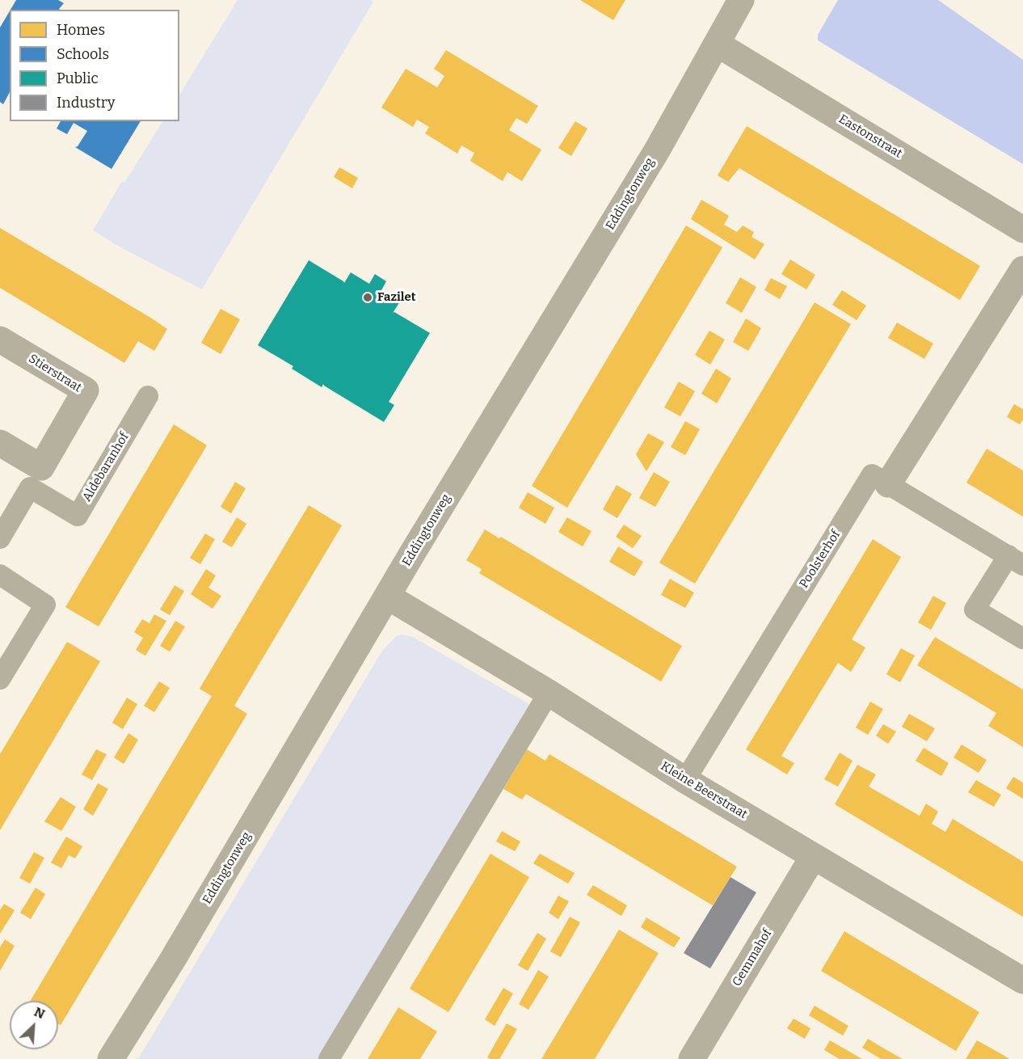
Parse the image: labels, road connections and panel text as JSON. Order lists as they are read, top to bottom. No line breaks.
{"streets":{"street":["Eastonstraat","Eddingtonweg","Stierstraat","Aldebaranhof","Poolsterhof","Kleine Beerstraat","Gemmahof"]},"crossings":[["Eastonstraat","Eddingtonweg"],["Eddingtonweg","Kleine Beerstraat"],["Stierstraat","Aldebaranhof"],["Poolsterhof","Kleine Beerstraat"],["Kleine Beerstraat","Gemmahof"]],"places":["Fazilet"],"legend":["Homes","Schools","Public","Industry"],"north":"top right"}
